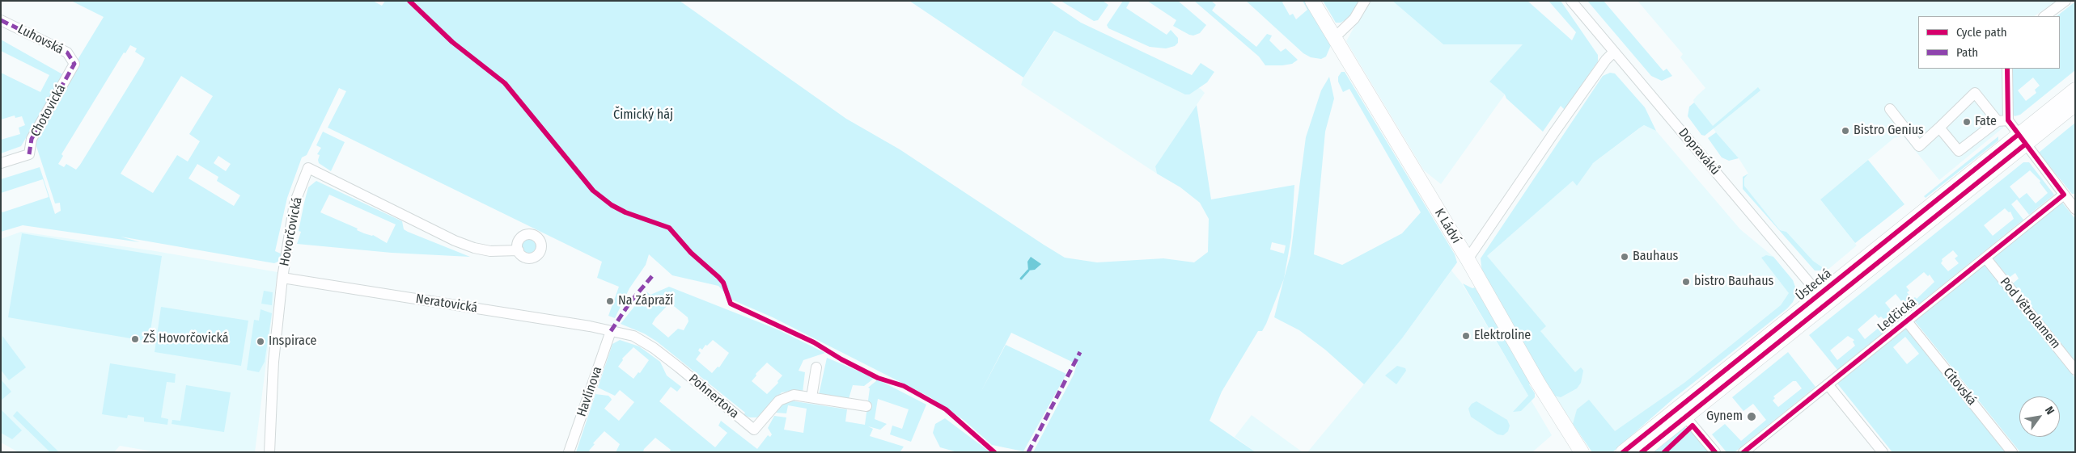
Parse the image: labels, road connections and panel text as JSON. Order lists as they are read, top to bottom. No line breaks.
{"streets":{"main road":["K Ládví","Ústecká"],"street":["Luhovská","Chotovická","Dopraváků","Hovorčovická","Neratovická","Pod Větrolamem","Ledčická","Cítovská","Havlínova","Pohnertova"]},"crossings":[["Luhovská","Chotovická"],["Dopraváků","Ústecká"],["Hovorčovická","Neratovická"],["Neratovická","Havlínova"],["Neratovická","Pohnertova"],["Pod Větrolamem","Ledčická"],["Ledčická","Cítovská"],["Havlínova","Pohnertova"]],"parks":["Čimický háj"],"places":["Fate","Bistro Genius","Bauhaus","bistro Bauhaus","Na Zápraží","Elektroline","ZŠ Hovorčovická","Inspirace","Gynem"],"legend":["Cycle path","Path"],"north":"top right"}
